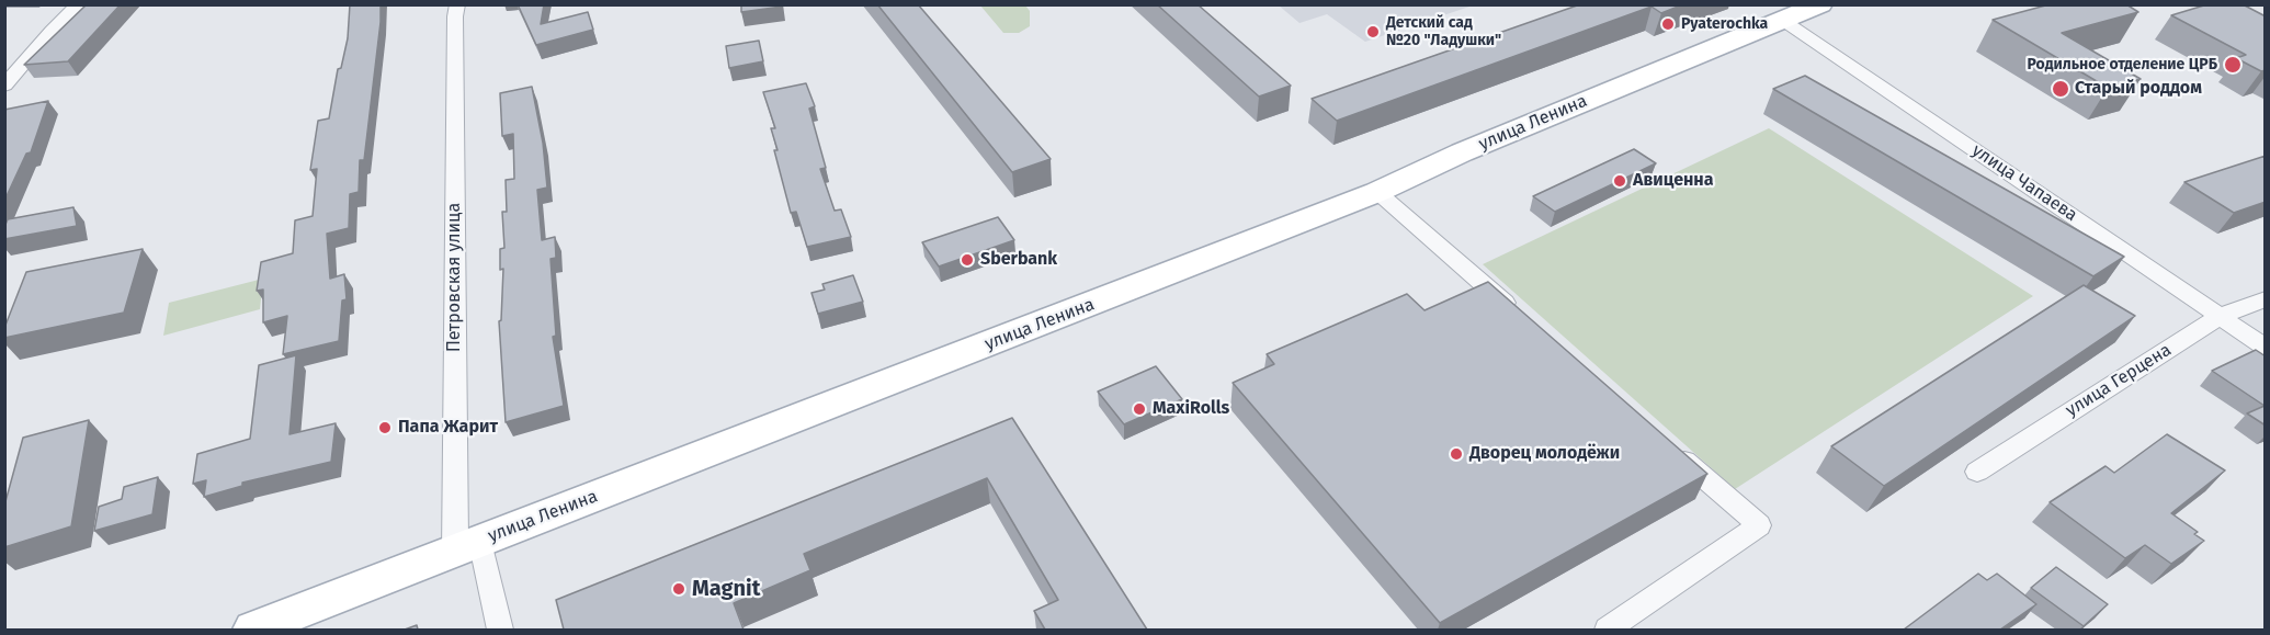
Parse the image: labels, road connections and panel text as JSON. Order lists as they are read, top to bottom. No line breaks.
{"streets":{"main road":["улица Ленина"],"street":["улица Чапаева","Петровская улица","улица Герцена"]},"crossings":[["улица Ленина","улица Чапаева"],["улица Ленина","Петровская улица"],["улица Чапаева","улица Герцена"]],"places":["Pyaterochka","Детский сад №20 \"Ладушки\"","Родильное отделение ЦРБ","Старый роддом","Авиценна","Sberbank","MaxiRolls","Папа Жарит","Дворец молодёжи","Magnit"]}
